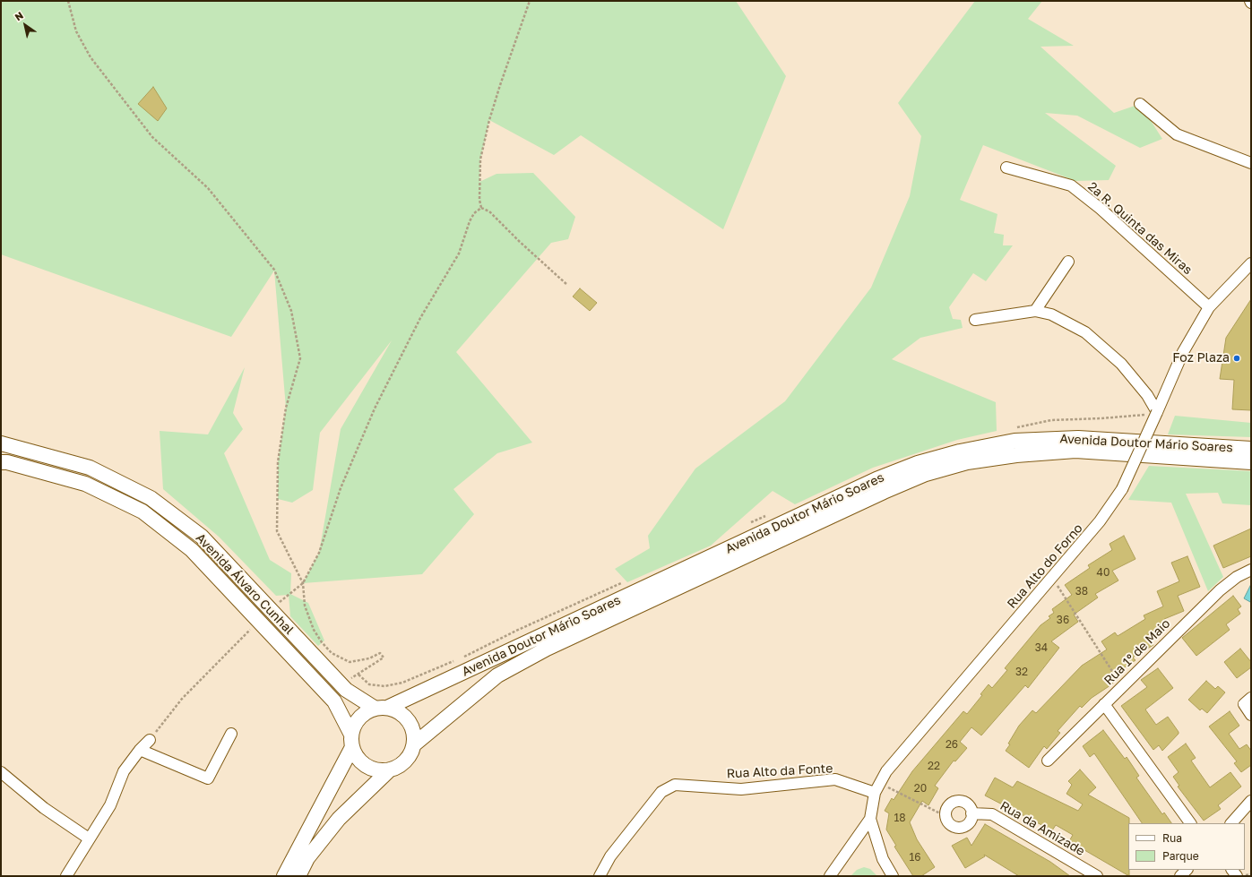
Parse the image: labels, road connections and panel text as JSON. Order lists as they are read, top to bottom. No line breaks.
{"streets":{"main road":["Avenida Doutor Mário Soares","Avenida Álvaro Cunhal"],"street":["2ª R. Quinta das Miras","Rua Alto do Forno","Rua 1º de Maio","Rua Alto da Fonte","Rua da Amizade"]},"crossings":[["2ª R. Quinta das Miras","Rua Alto do Forno"],["Avenida Doutor Mário Soares","Avenida Álvaro Cunhal"],["Rua Alto do Forno","Rua Alto da Fonte"]],"places":["Foz Plaza"],"house_numbers":["40","38","36","34","32","26","22","20","18","16"],"legend":["Rua","Parque"],"north":"top left"}
